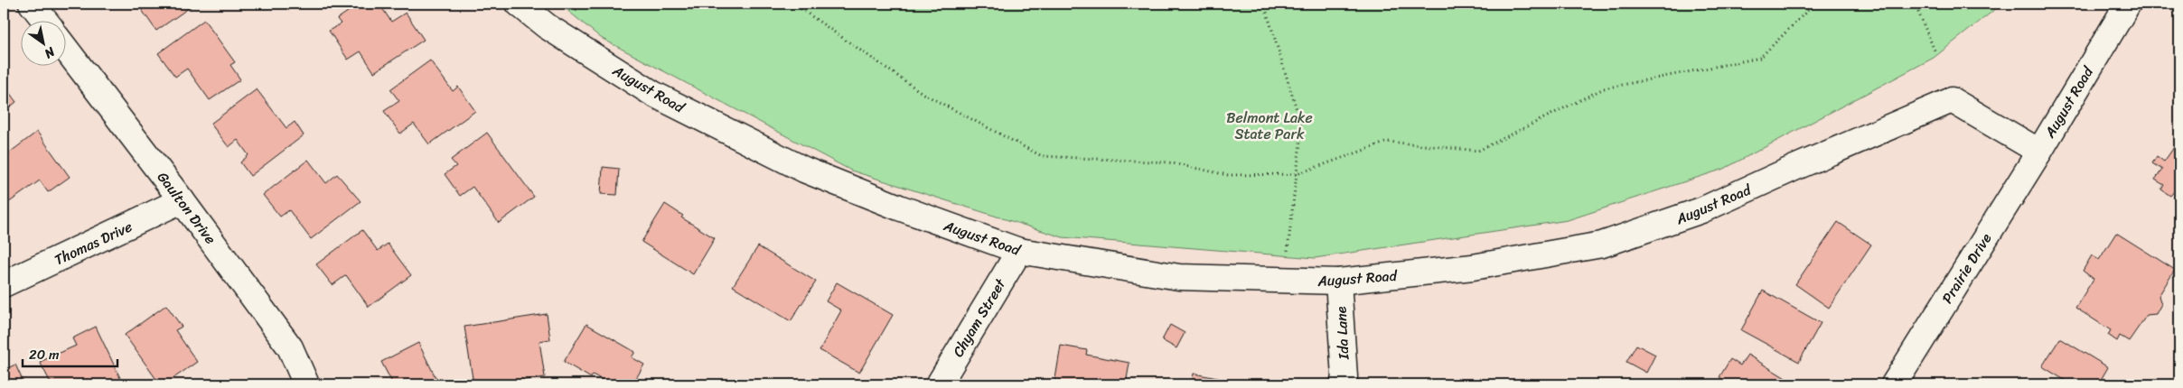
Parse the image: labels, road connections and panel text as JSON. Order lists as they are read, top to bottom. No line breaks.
{"streets":{"street":["August Road","Gaulton Drive","Thomas Drive","Prairie Drive","Chyam Street","Ida Lane"]},"crossings":[["August Road","Prairie Drive"],["August Road","Chyam Street"],["August Road","Ida Lane"],["Gaulton Drive","Thomas Drive"]],"parks":["Belmont Lake State Park"],"scale_bar":"20 m","north":"bottom right"}
